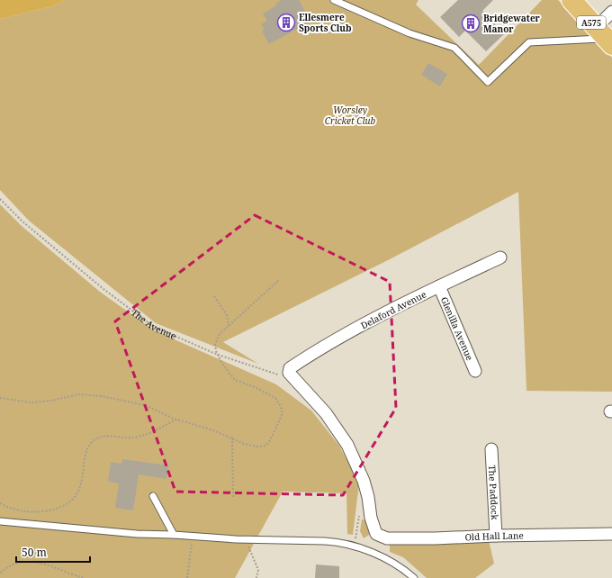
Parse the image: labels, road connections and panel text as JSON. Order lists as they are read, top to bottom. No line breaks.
{"streets":{"highway":["A575"],"street":["Delaford Avenue","Glenilla Avenue","The Paddock","Old Hall Lane"],"path":["The Avenue"]},"crossings":[["Delaford Avenue","Glenilla Avenue"],["Delaford Avenue","Old Hall Lane"],["The Paddock","Old Hall Lane"]],"parks":["Worsley Cricket Club"],"places":{"building":["Ellesmere Sports Club","Bridgewater Manor"]},"scale_bar":"50 m"}
